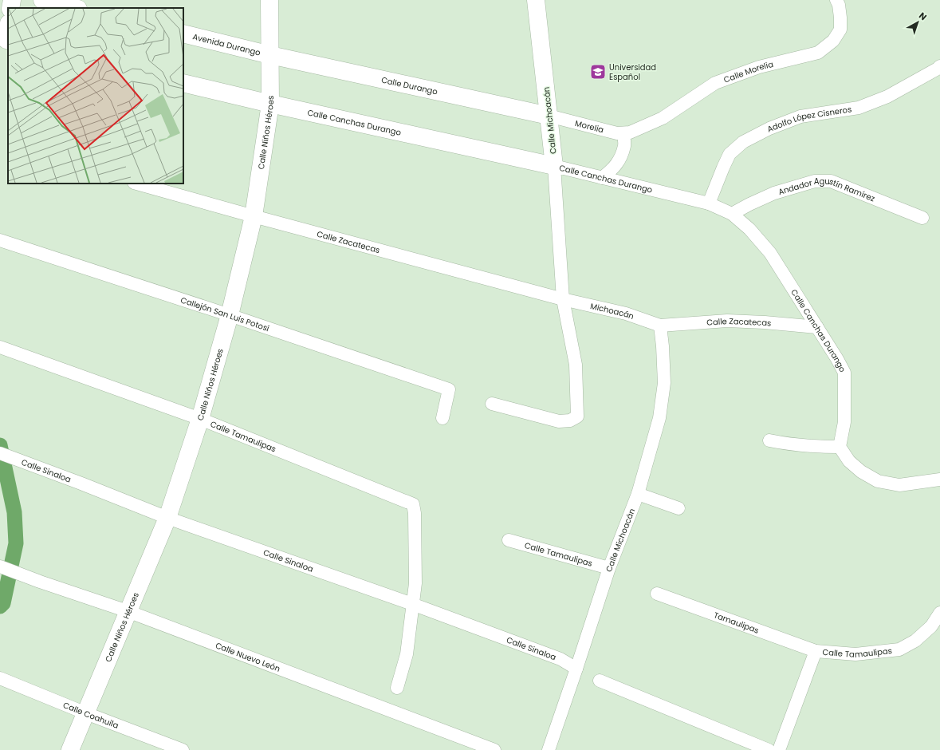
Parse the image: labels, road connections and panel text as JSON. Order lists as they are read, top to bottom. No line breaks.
{"streets":{"main road":["Avenida Durango","Calle Durango","Calle Michoacán","Calle Canchas Durango","Calle Niños Héroes"],"street":["Calle Morelia","Adolfo López Cisneros","Morelia","Andador Agustín Ramírez","Calle Zacatecas","Michoacán","Callejón San Luis Potosí","Calle Tamaulipas","Calle Sinaloa","Tamaulipas","Calle Nuevo León","Calle Coahuila"]},"crossings":[["Avenida Durango","Calle Durango"],["Avenida Durango","Calle Niños Héroes"],["Calle Morelia","Morelia"],["Calle Durango","Calle Michoacán"],["Calle Durango","Morelia"],["Calle Durango","Calle Niños Héroes"],["Adolfo López Cisneros","Calle Canchas Durango"],["Calle Michoacán","Calle Canchas Durango"],["Calle Michoacán","Morelia"],["Calle Michoacán","Calle Zacatecas"],["Calle Michoacán","Michoacán"],["Calle Michoacán","Calle Tamaulipas"],["Calle Michoacán","Calle Sinaloa"],["Calle Canchas Durango","Calle Niños Héroes"],["Calle Canchas Durango","Andador Agustín Ramírez"],["Calle Canchas Durango","Calle Zacatecas"],["Calle Niños Héroes","Calle Zacatecas"],["Calle Niños Héroes","Callejón San Luis Potosí"],["Calle Niños Héroes","Calle Tamaulipas"],["Calle Niños Héroes","Calle Sinaloa"],["Calle Niños Héroes","Calle Nuevo León"],["Calle Niños Héroes","Calle Coahuila"],["Calle Zacatecas","Michoacán"],["Calle Tamaulipas","Calle Sinaloa"],["Calle Tamaulipas","Tamaulipas"]],"places":{"school or university":["Universidad Español"]},"north":"top right"}
